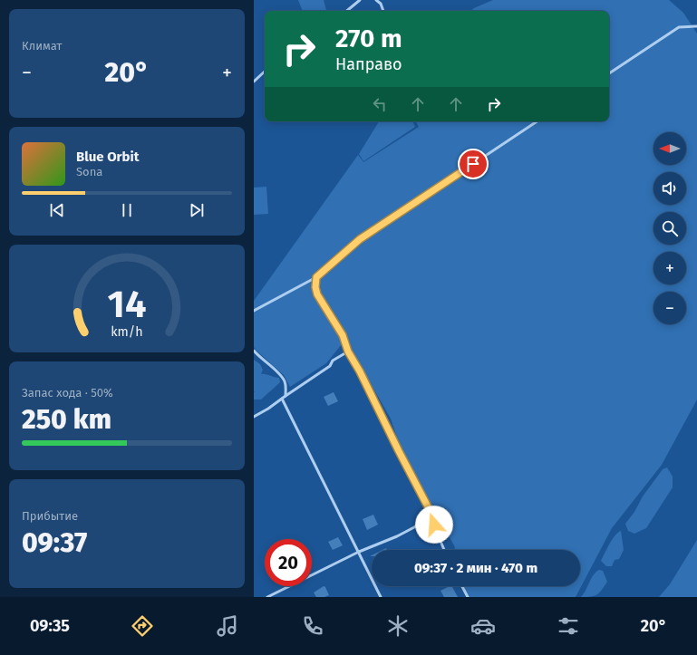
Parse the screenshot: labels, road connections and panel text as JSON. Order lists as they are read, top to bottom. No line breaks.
{"north":"left","page":{"tile":["Климат",["Запас хода · 50%","250 km"],["Прибытие","09:37"]],"turn":["270 m","Направо"],"heat":["−","20°","+"],"map_buttons":["+","−"],"song":["Blue Orbit","Sona"],"limit":"20","trip":"09:37 · 2 мин · 470 m","tabs":["09:35","20°"],"gauge":["14","km/h"]}}
